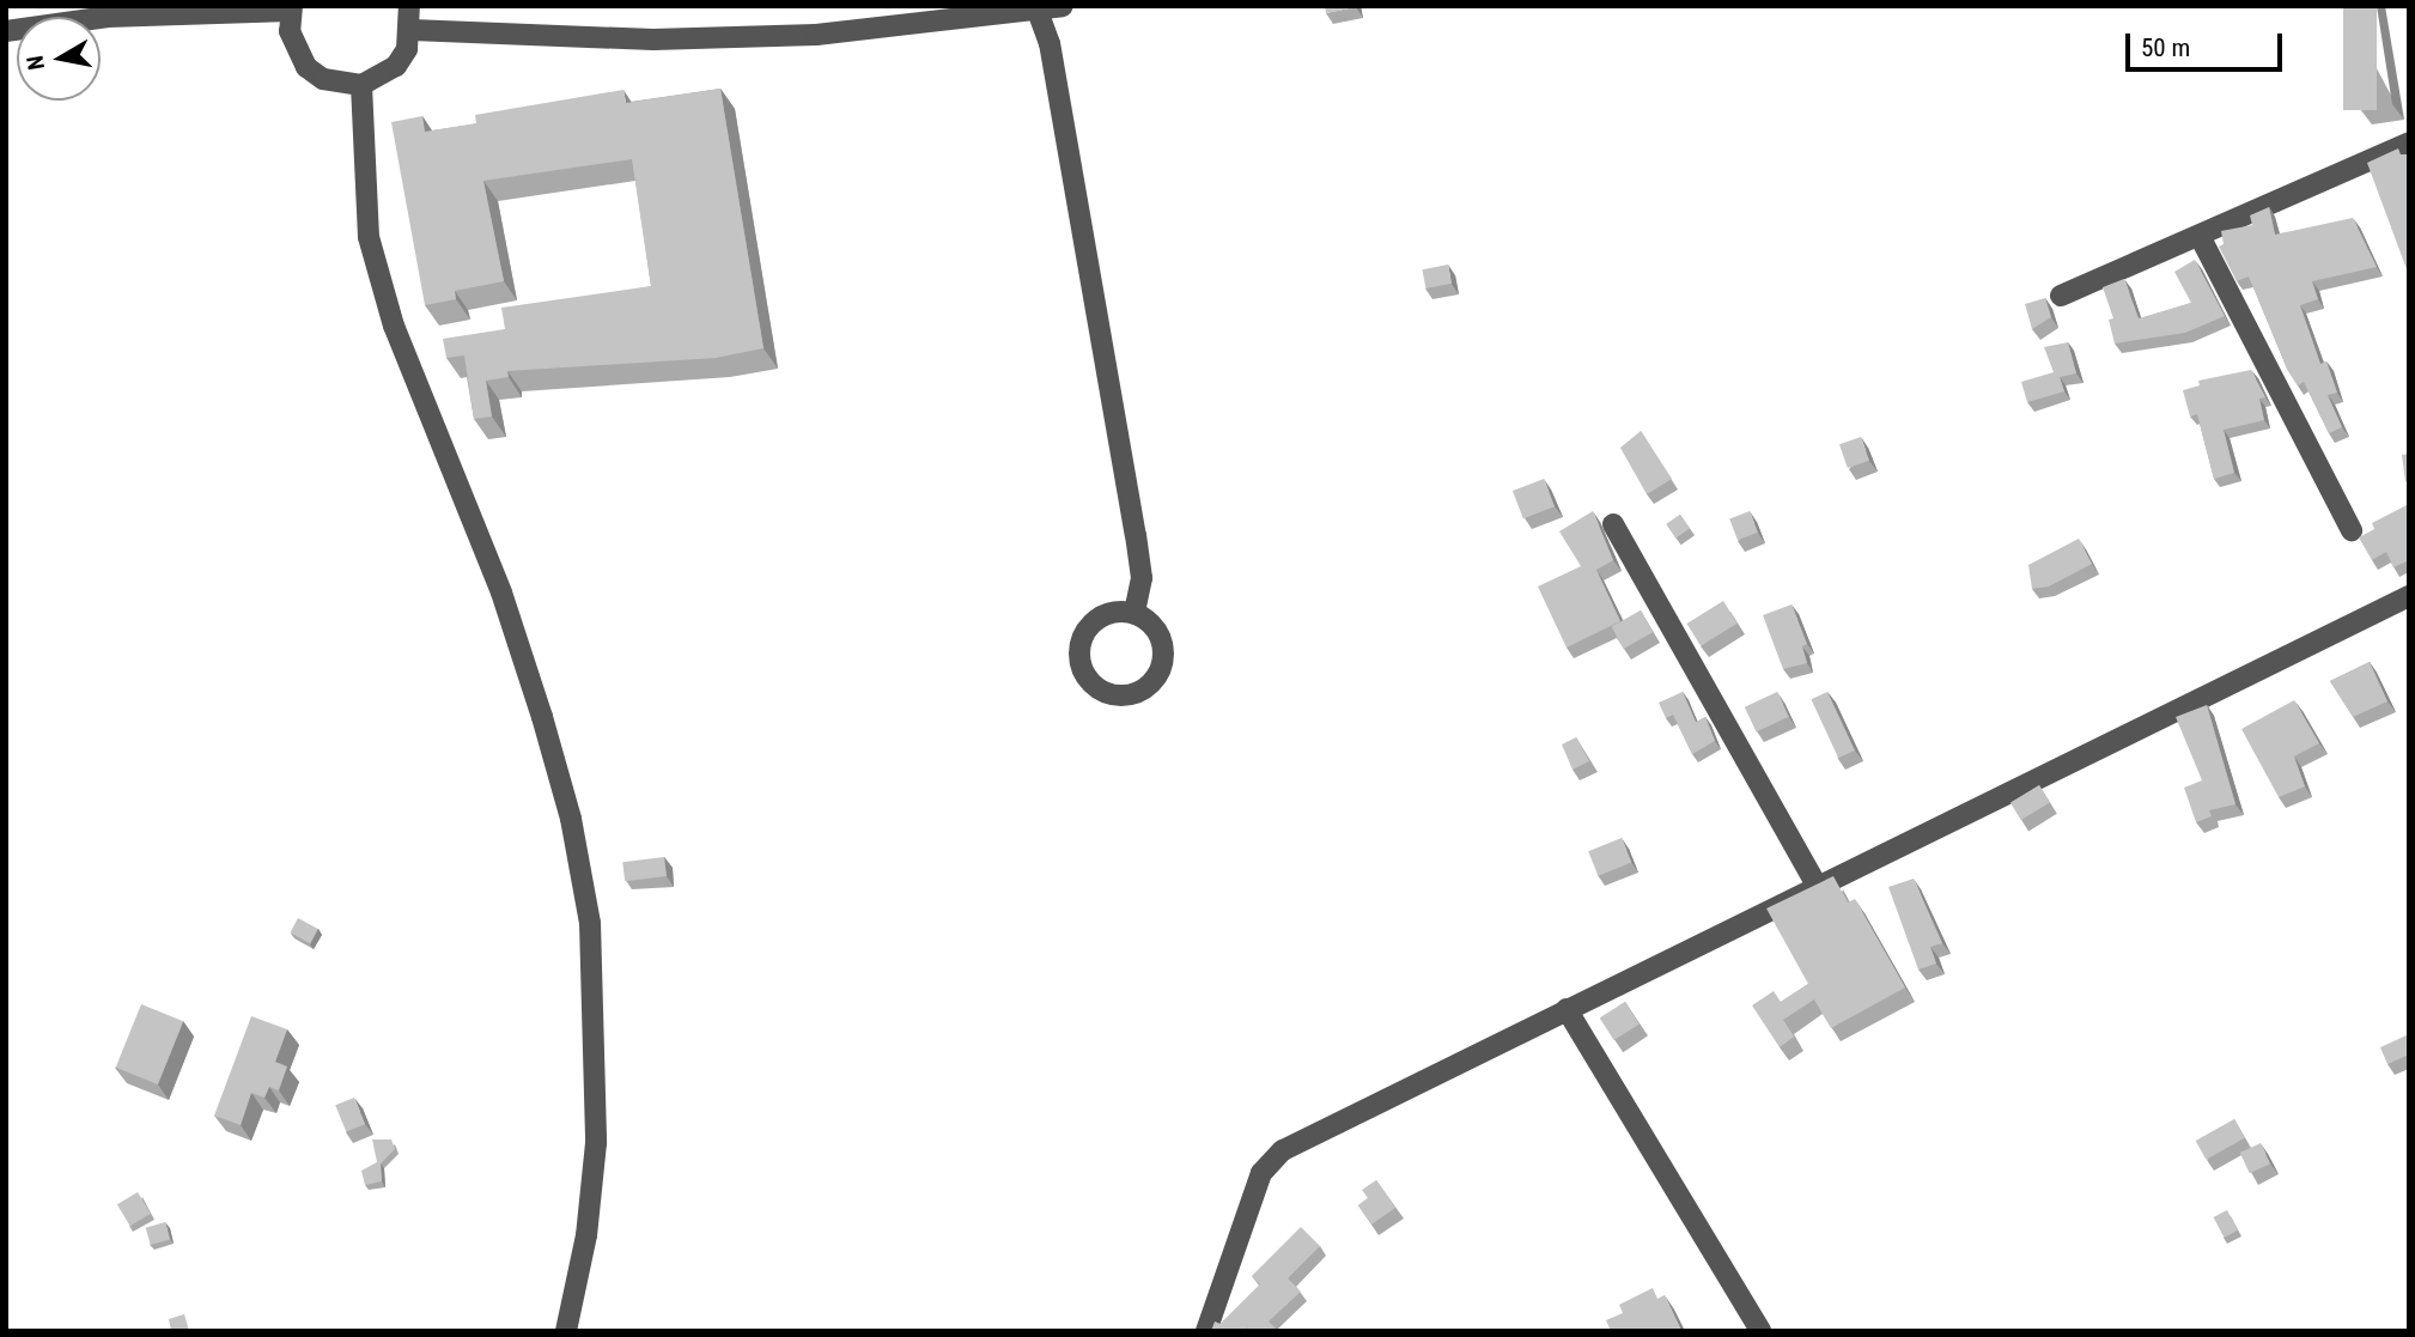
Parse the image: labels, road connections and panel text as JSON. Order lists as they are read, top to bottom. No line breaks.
{"scale_bar":"50 m","north":"left"}
